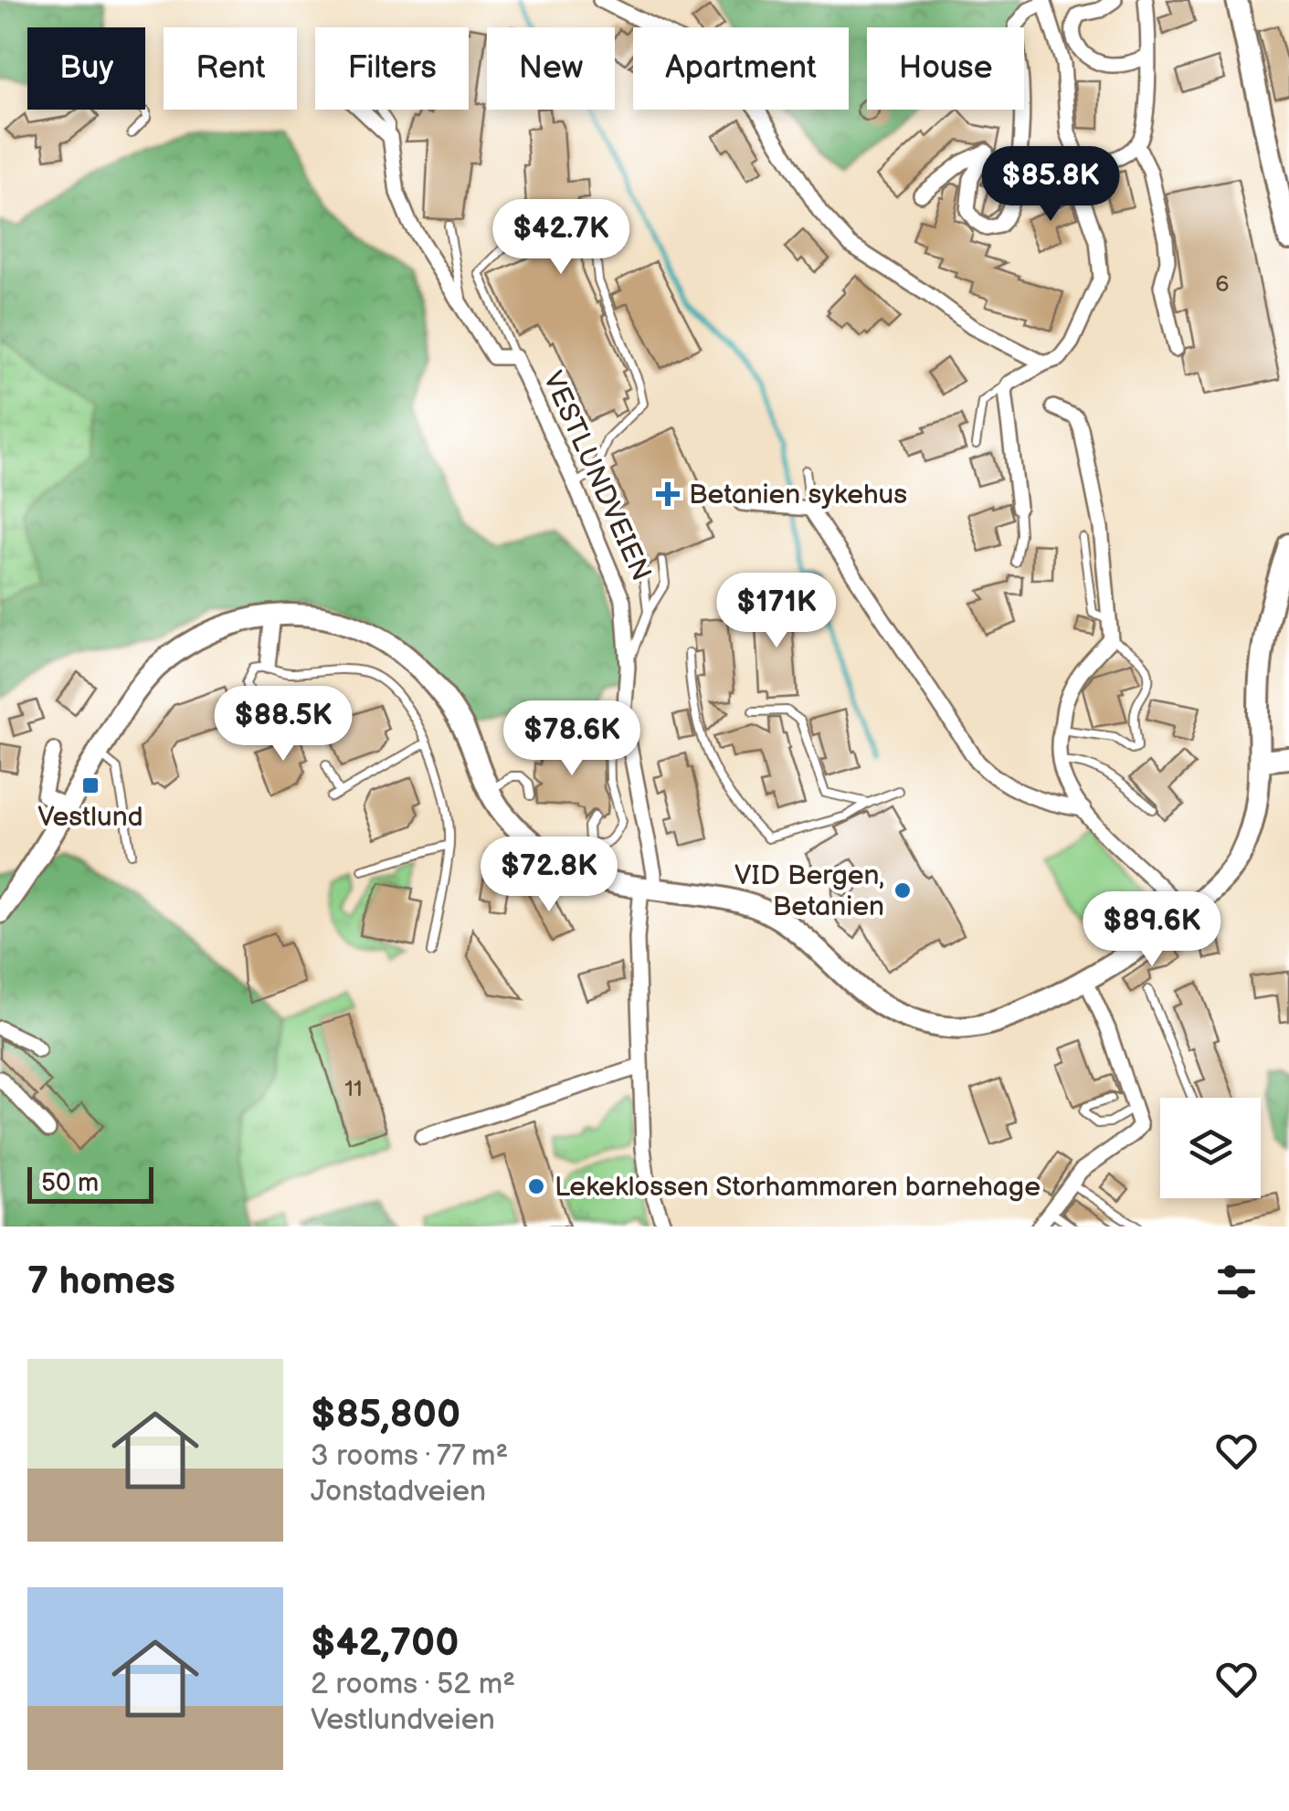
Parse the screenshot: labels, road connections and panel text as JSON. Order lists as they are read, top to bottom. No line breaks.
{"streets":{"street":["VESTLUNDVEIEN"]},"places":{"health":["Betanien sykehus"],"transit":["Vestlund"],"other":["VID Bergen, Betanien","Lekeklossen Storhammaren barnehage"]},"house_numbers":["6","11"],"scale_bar":"50 m","page":{"chip":["Buy","Rent","Filters","New","Apartment","House"],"price":["$85.8K","$42.7K","$171K","$88.5K","$78.6K","$72.8K","$89.6K"],"scale":"50 m","heading":"7 homes","list":[{"name":"$85,800","note":"3 rooms · 77 m² · Jonstadveien"},{"name":"$42,700","note":"2 rooms · 52 m² · Vestlundveien"}]}}
